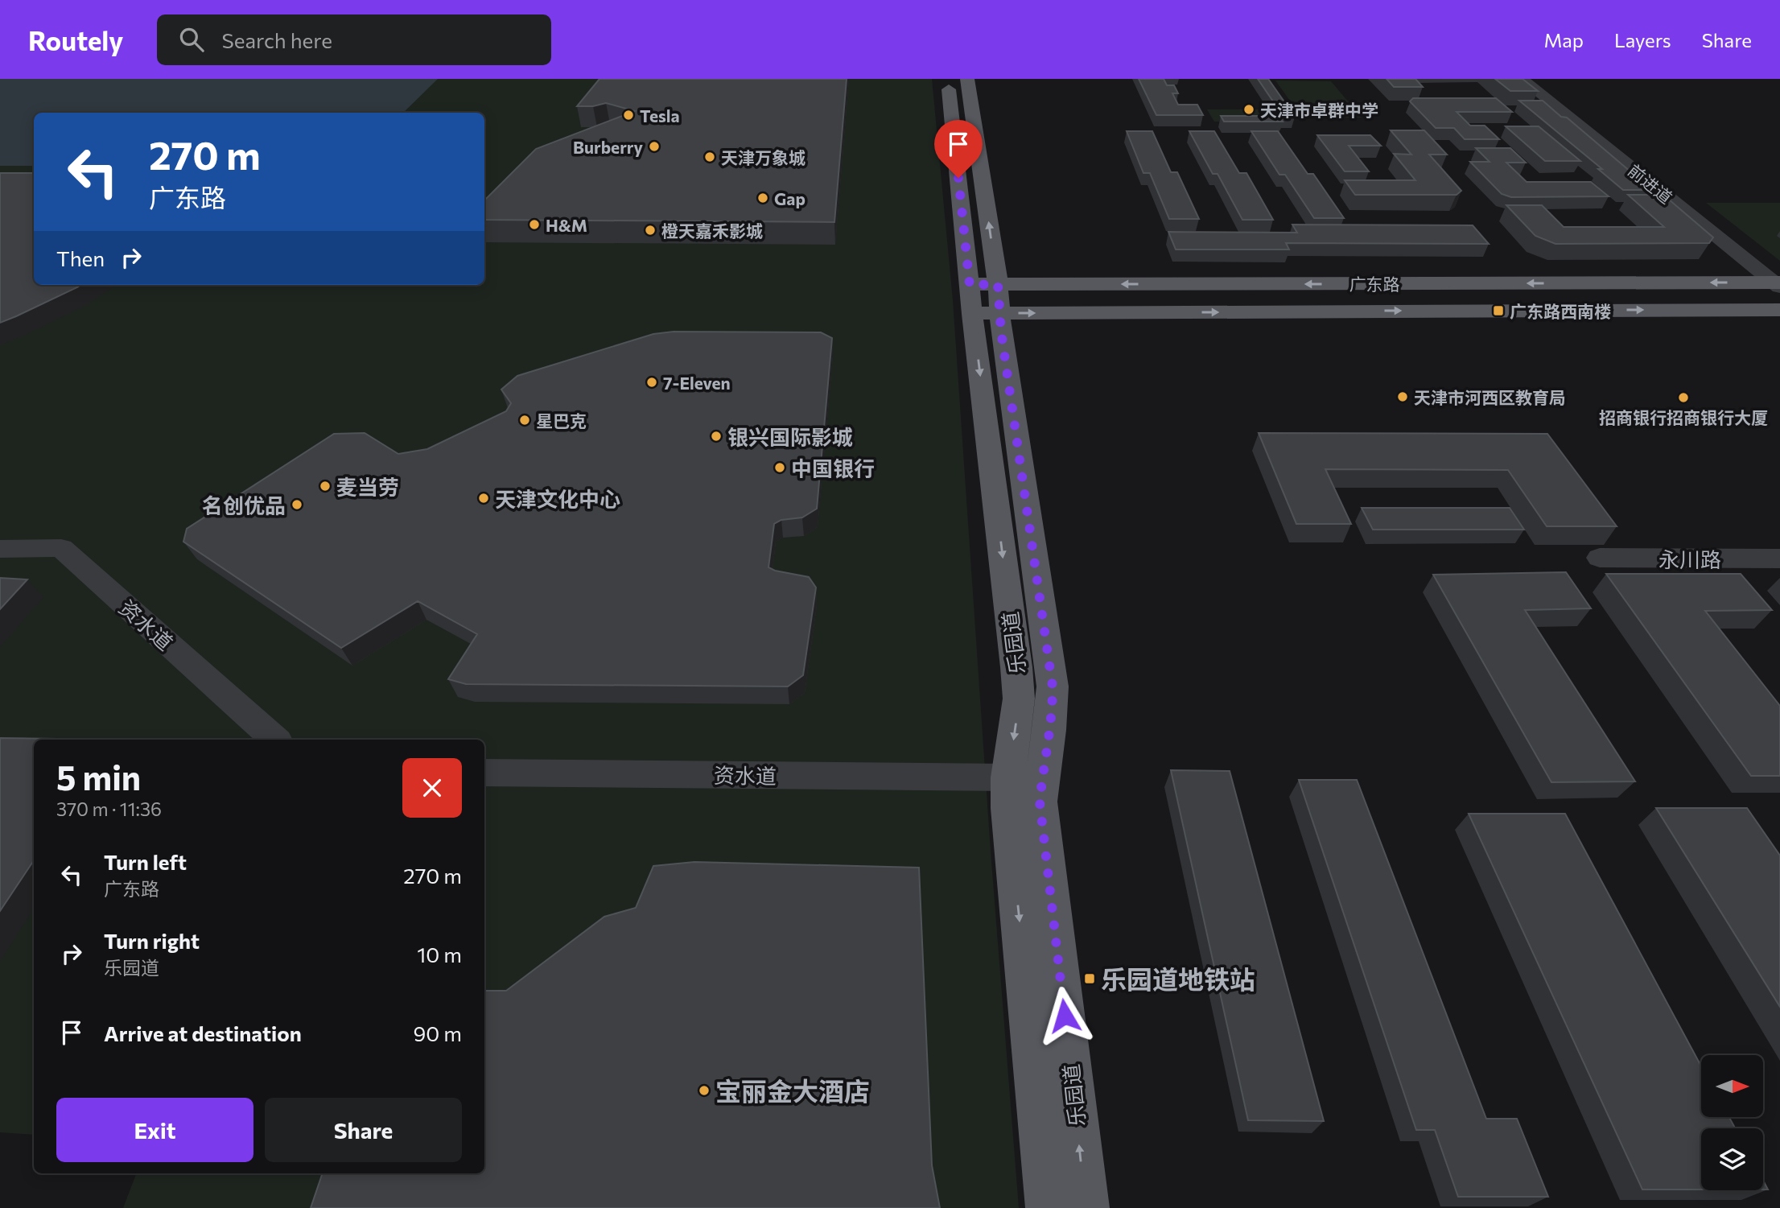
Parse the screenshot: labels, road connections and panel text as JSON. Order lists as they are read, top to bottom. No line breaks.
{"streets":{"main road":["广东路","乐园道"],"street":["前进道","永川路","资水道"]},"crossings":[["前进道","广东路"],["广东路","乐园道"],["资水道","乐园道"]],"places":{"other":["天津市卓群中学","Tesla","Burberry","天津万象城","Gap","H&M","橙天嘉禾影城","7-Eleven","天津市河西区教育局","招商银行招商银行大厦","星巴克","银兴国际影城","中国银行","麦当劳","天津文化中心","名创优品","宝丽金大酒店"],"transit":["广东路西南楼","乐园道地铁站"]},"north":"right","page":{"header":"Routely","search":"Search here","nav":["Map","Layers","Share"],"turn":["270 m","广东路"],"then":"Then","heading":["5 min","370 m · 11:36"],"list":[{"name":"Turn left","note":"广东路","value":"270 m"},{"name":"Turn right","note":"乐园道","value":"10 m"},{"name":"Arrive at destination","value":"90 m"}],"buttons":["Exit","Share"]}}
